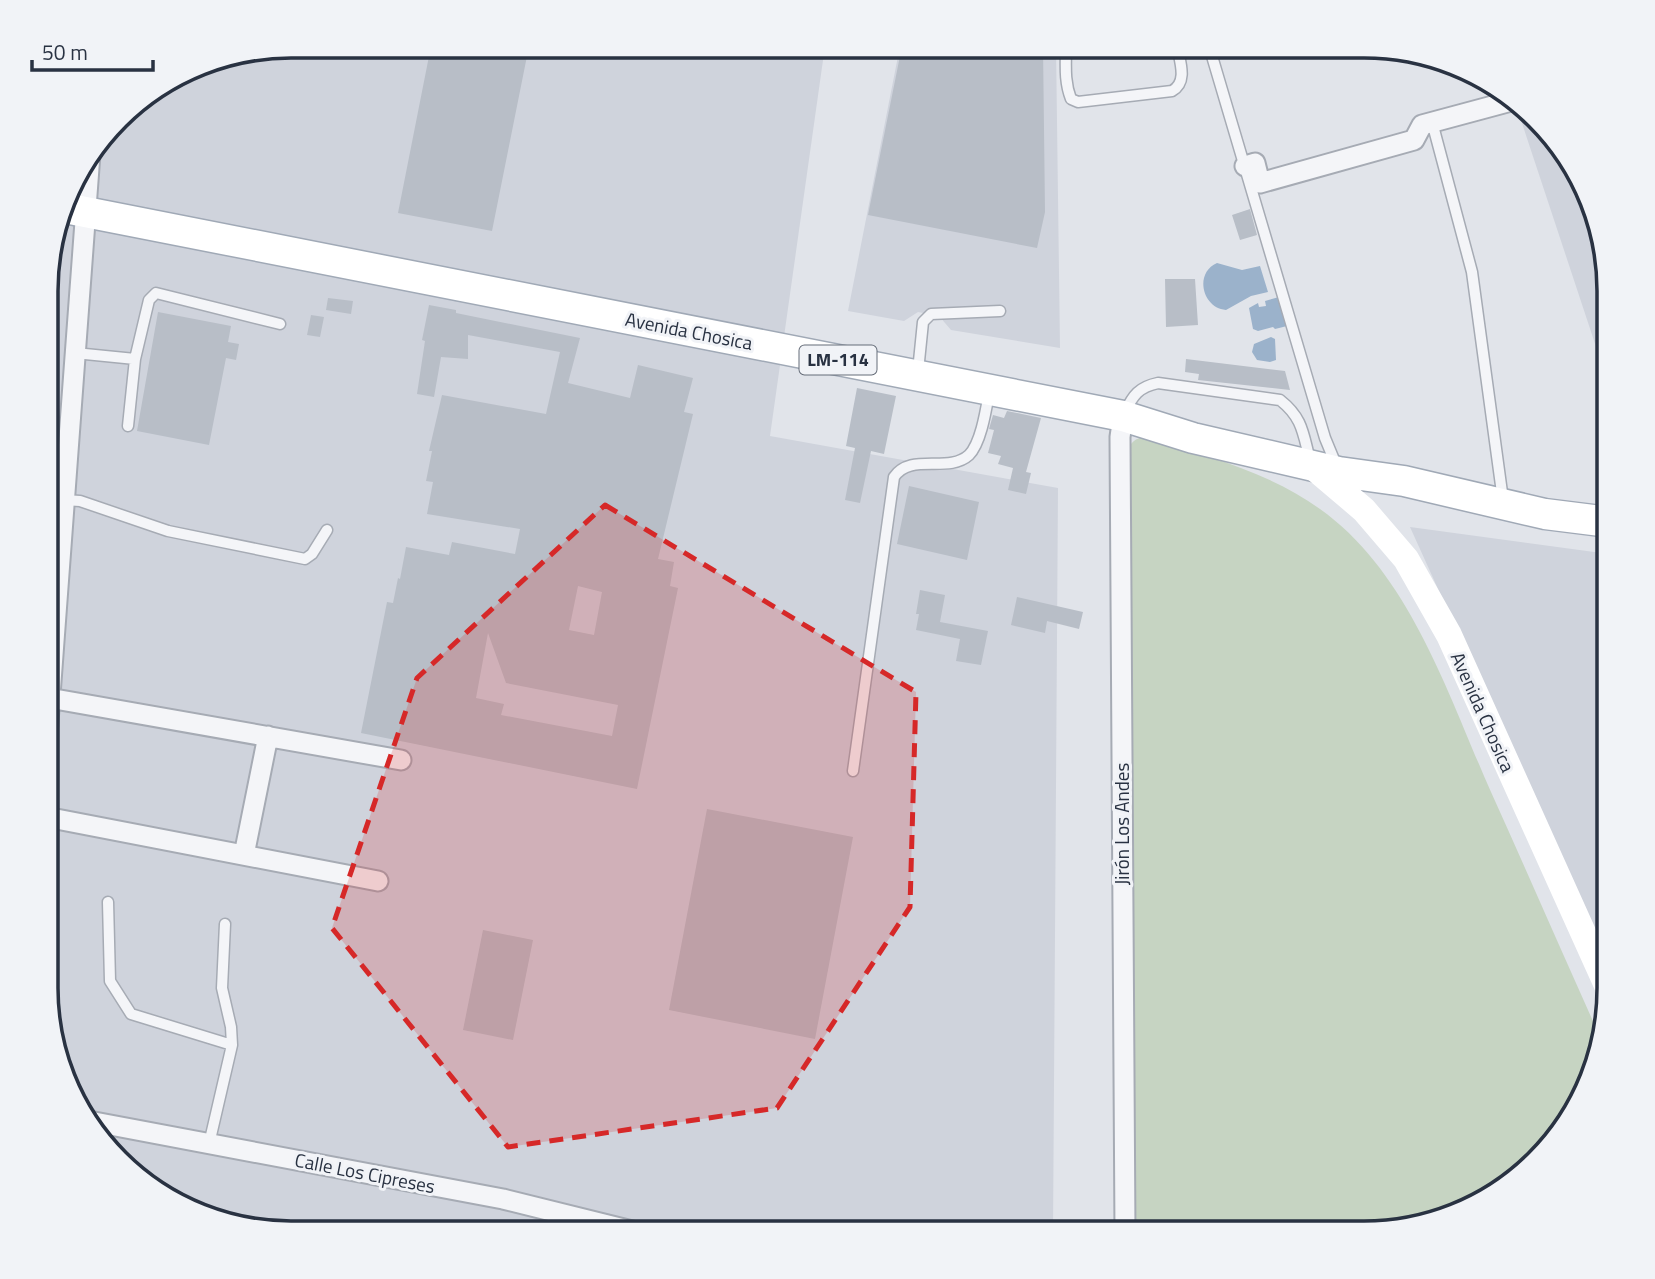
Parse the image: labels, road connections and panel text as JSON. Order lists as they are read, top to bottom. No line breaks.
{"streets":{"main road":["Avenida Chosica","LM-114"],"street":["Jirón Los Andes","Calle Los Cipreses"]},"crossings":[["Avenida Chosica","Jirón Los Andes"]],"scale_bar":"50 m"}
